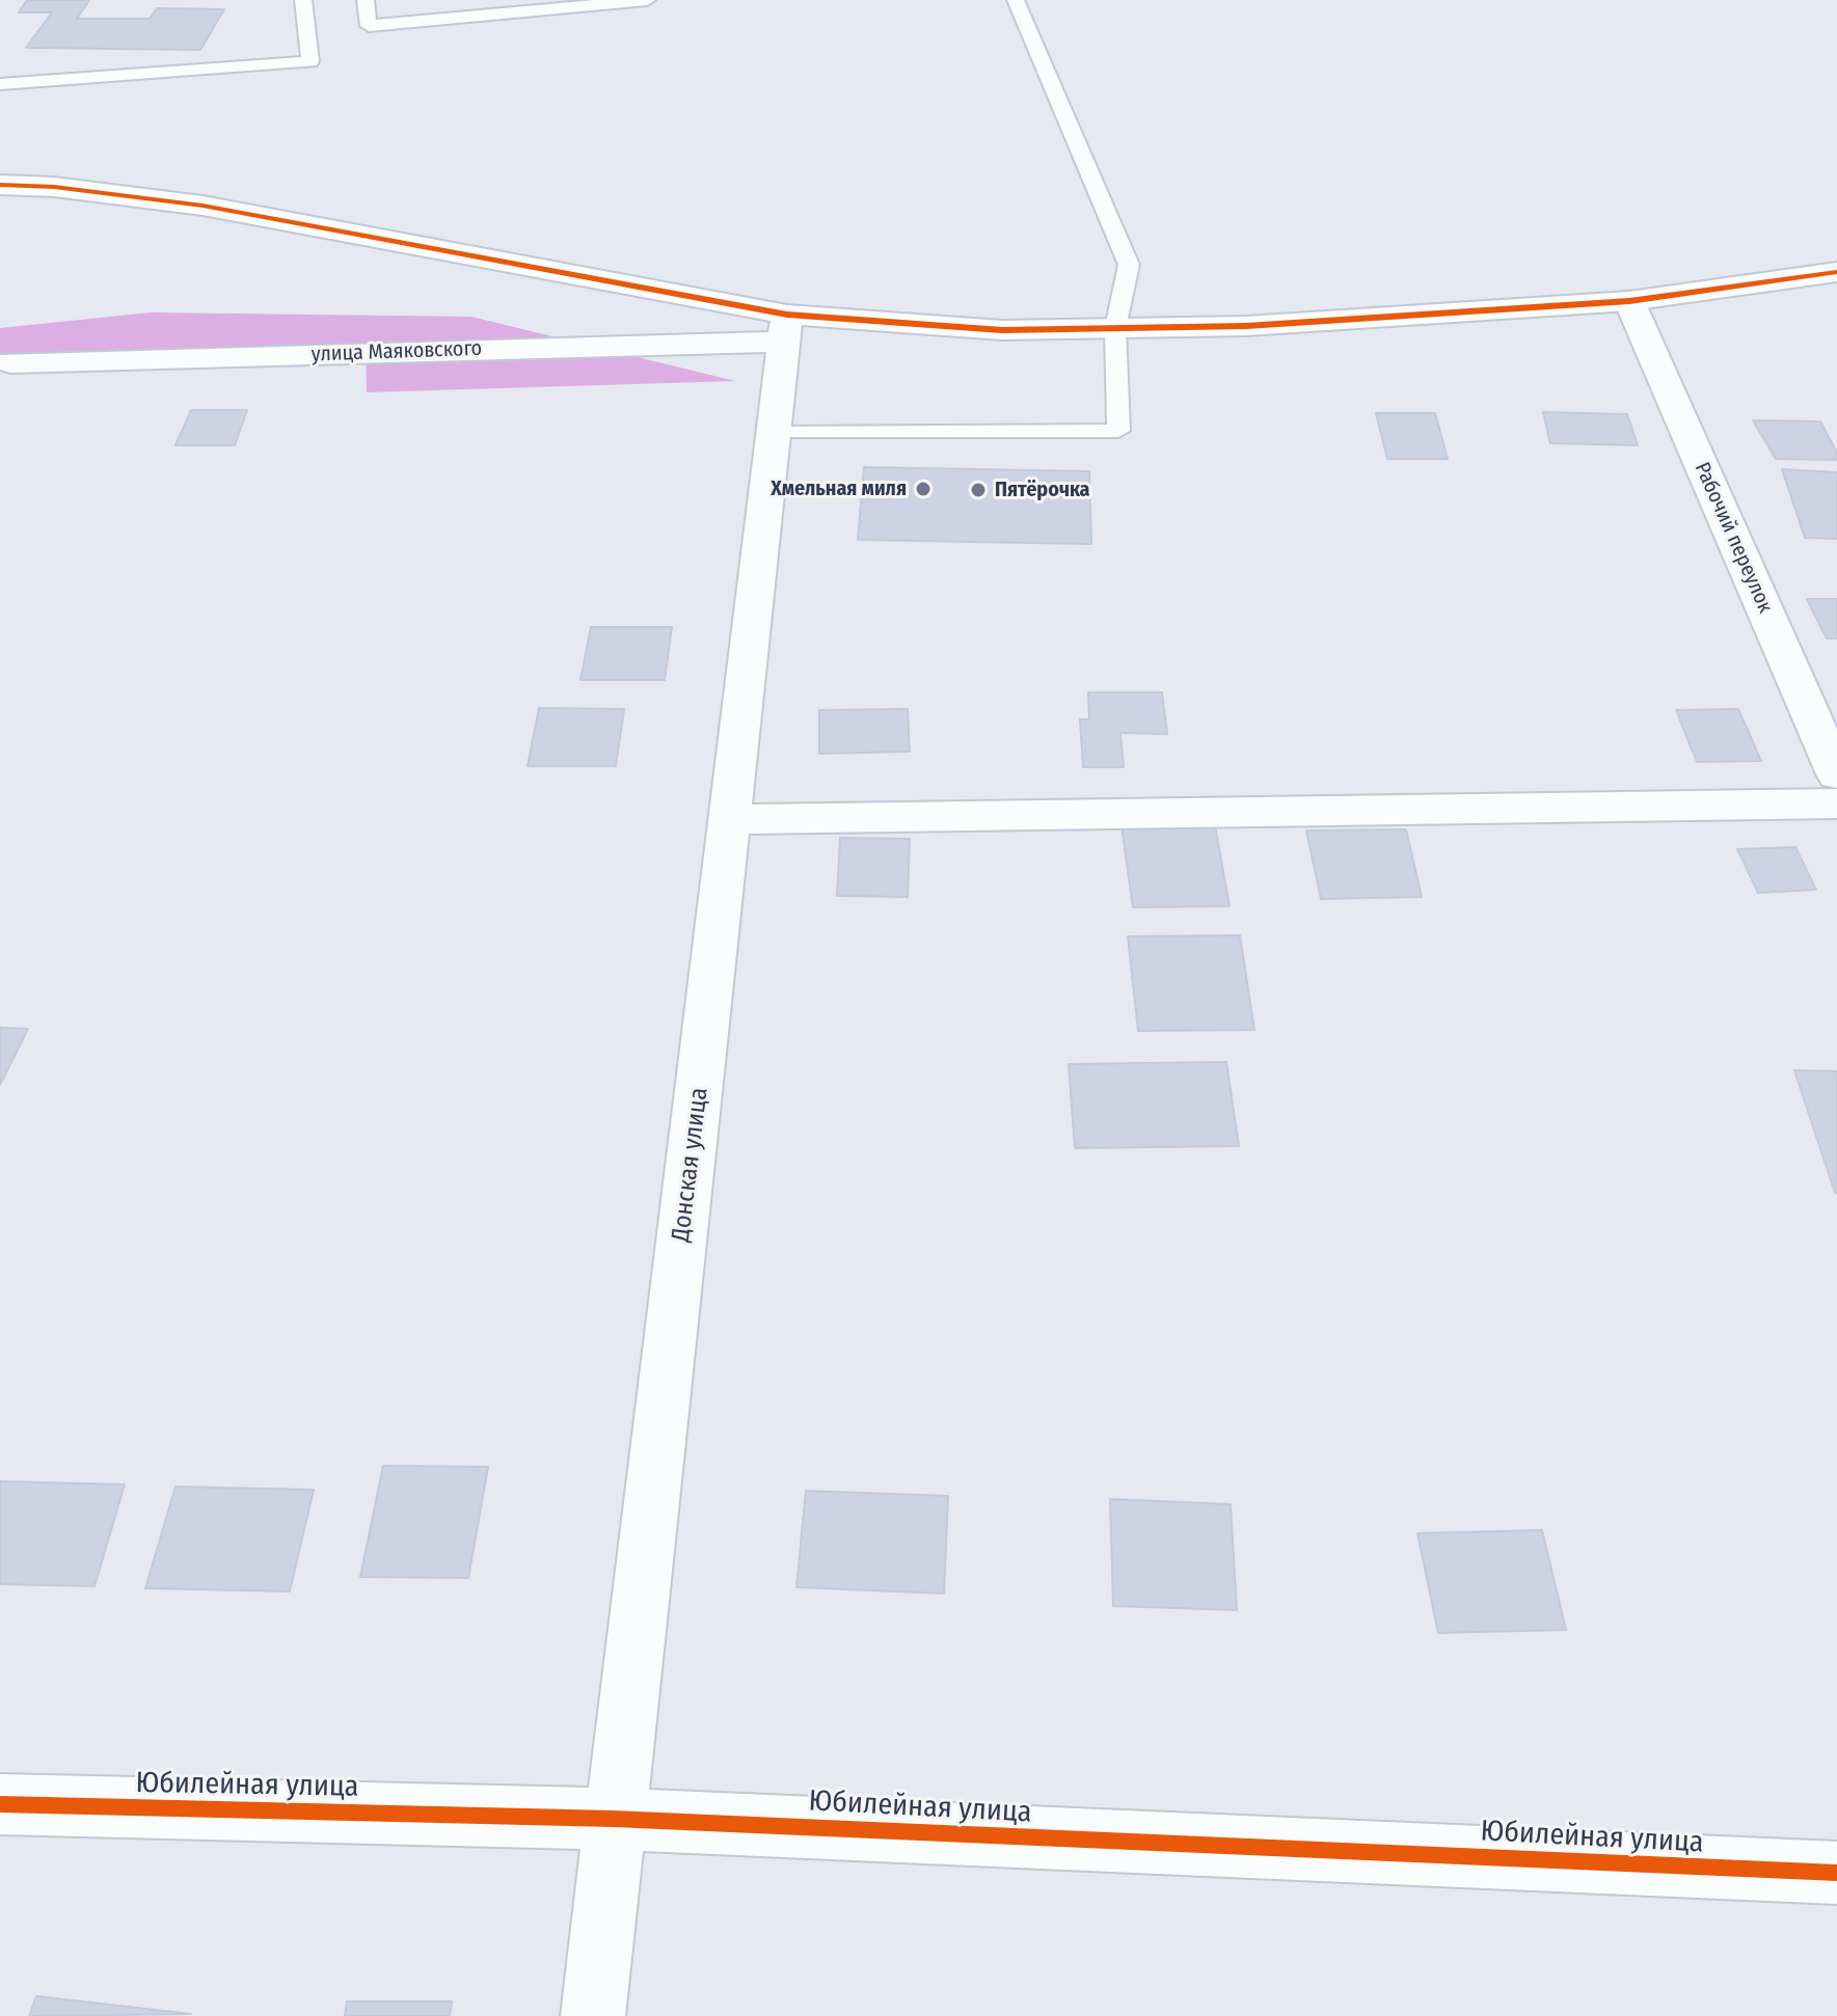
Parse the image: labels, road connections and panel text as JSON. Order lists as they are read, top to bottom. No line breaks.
{"streets":{"street":["улица Маяковского","Рабочий переулок","Донская улица","Юбилейная улица"]},"crossings":[["улица Маяковского","Донская улица"],["Донская улица","Юбилейная улица"]],"places":["Хмельная миля","Пятёрочка"]}
